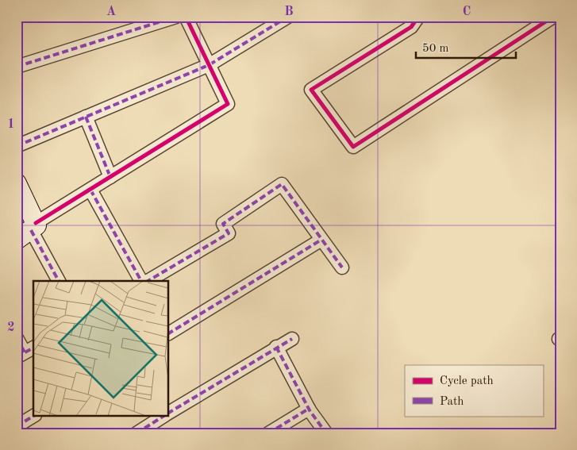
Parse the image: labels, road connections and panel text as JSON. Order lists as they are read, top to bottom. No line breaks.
{"legend":["Cycle path","Path"],"scale_bar":"50 m","grid":{"columns":["A","B","C"],"rows":["1","2"]}}
